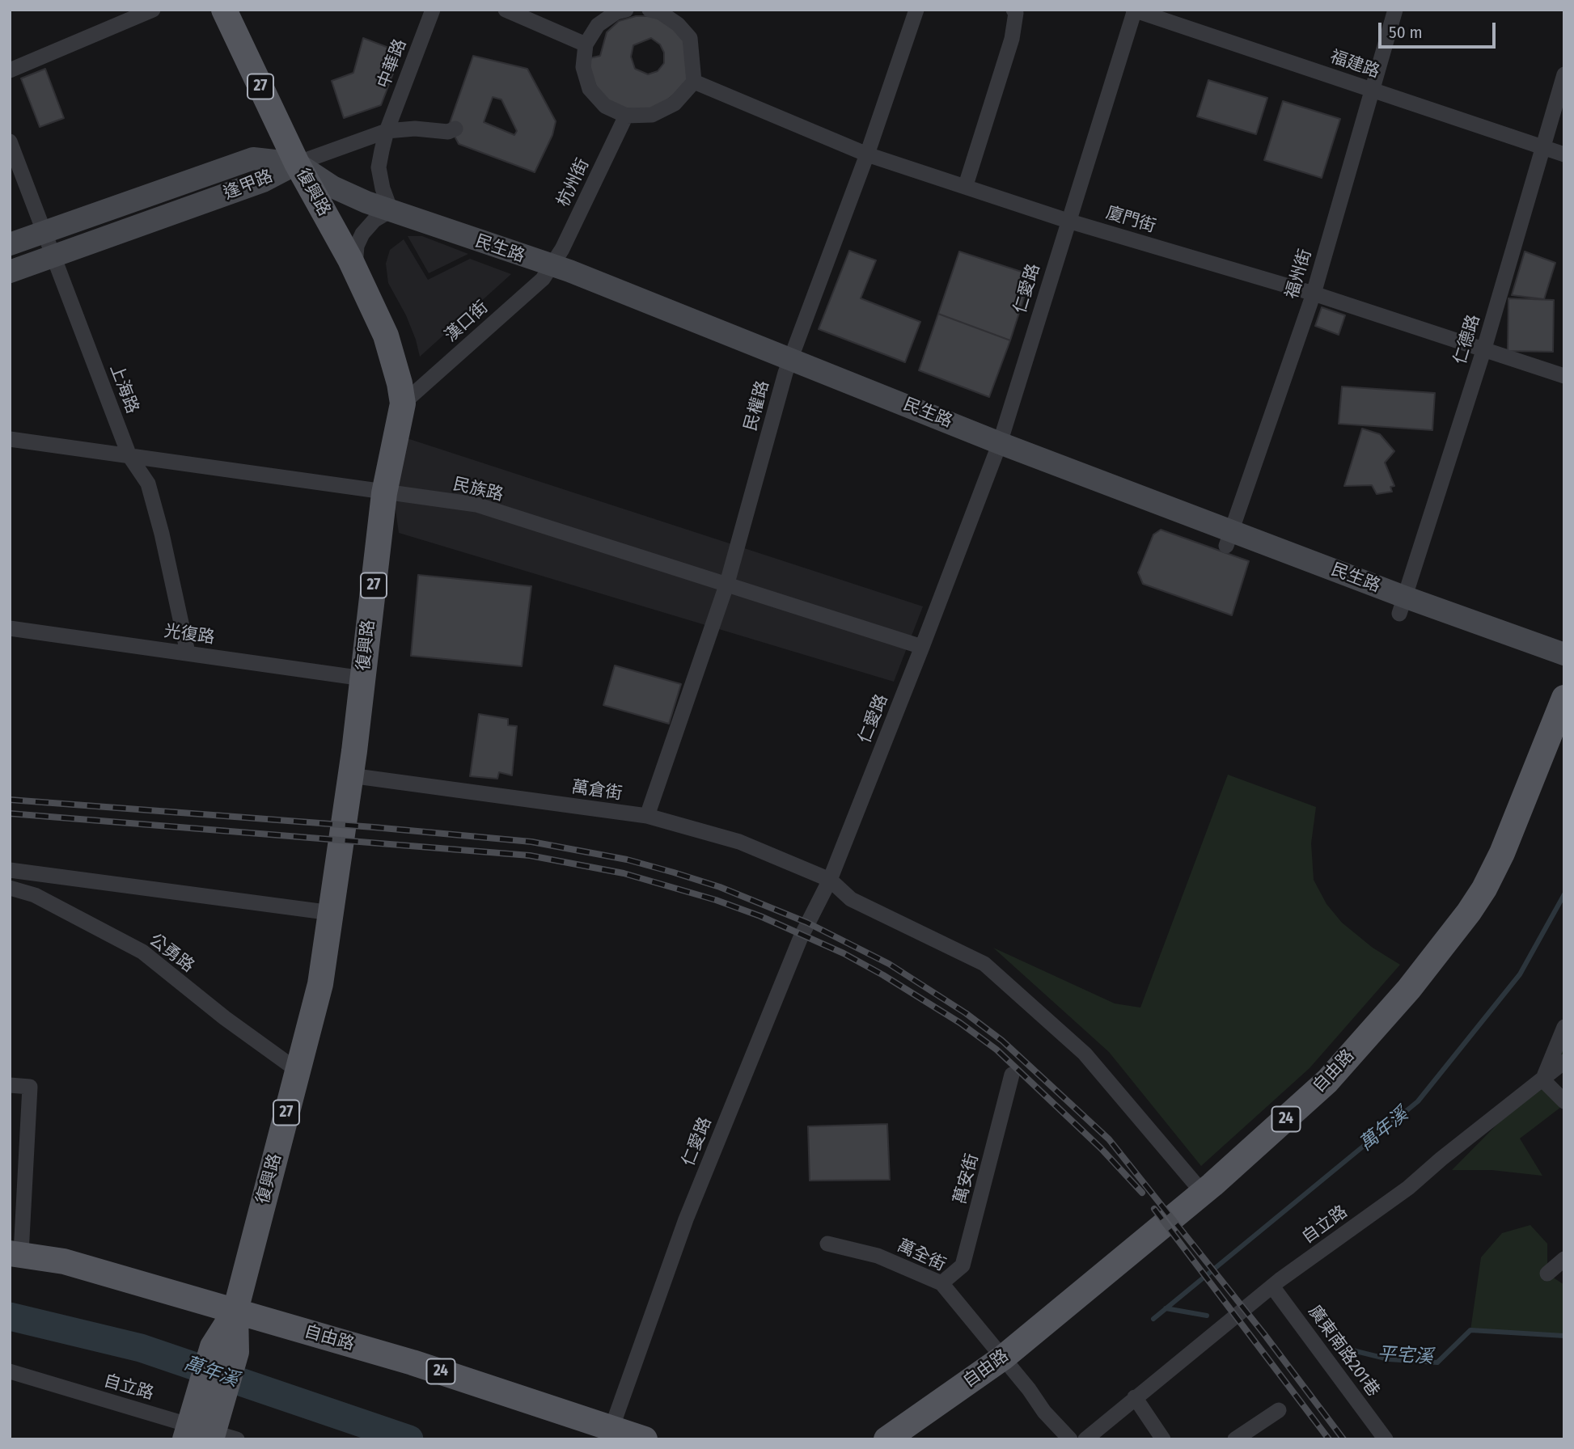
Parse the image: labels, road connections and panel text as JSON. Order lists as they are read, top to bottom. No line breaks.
{"streets":{"main road":["27","復興路","自由路","24"],"street":["中華路","福建路","杭州街","逢甲路","廈門街","民生路","福州街","仁愛路","漢口街","仁德路","上海路","民權路","民族路","光復路","萬倉街","公勇路","萬安街","自立路","萬全街","廣東南路201巷"]},"crossings":[["中華路","民生路"],["福建路","福州街"],["福建路","仁愛路"],["福建路","仁德路"],["27","復興路"],["27","自立路"],["杭州街","民生路"],["杭州街","漢口街"],["逢甲路","復興路"],["逢甲路","民生路"],["逢甲路","上海路"],["復興路","民生路"],["復興路","漢口街"],["復興路","民族路"],["復興路","光復路"],["復興路","萬倉街"],["復興路","公勇路"],["復興路","自由路"],["廈門街","福州街"],["廈門街","仁愛路"],["廈門街","仁德路"],["廈門街","民權路"],["民生路","福州街"],["民生路","仁愛路"],["民生路","漢口街"],["民生路","仁德路"],["民生路","民權路"],["仁愛路","民族路"],["仁愛路","萬倉街"],["仁愛路","自由路"],["上海路","民族路"],["上海路","光復路"],["民權路","民族路"],["民權路","萬倉街"],["萬倉街","自由路"],["自由路","萬全街"],["萬安街","萬全街"],["自立路","廣東南路201巷"]],"water":["萬年溪","平宅溪"],"scale_bar":"50 m"}
